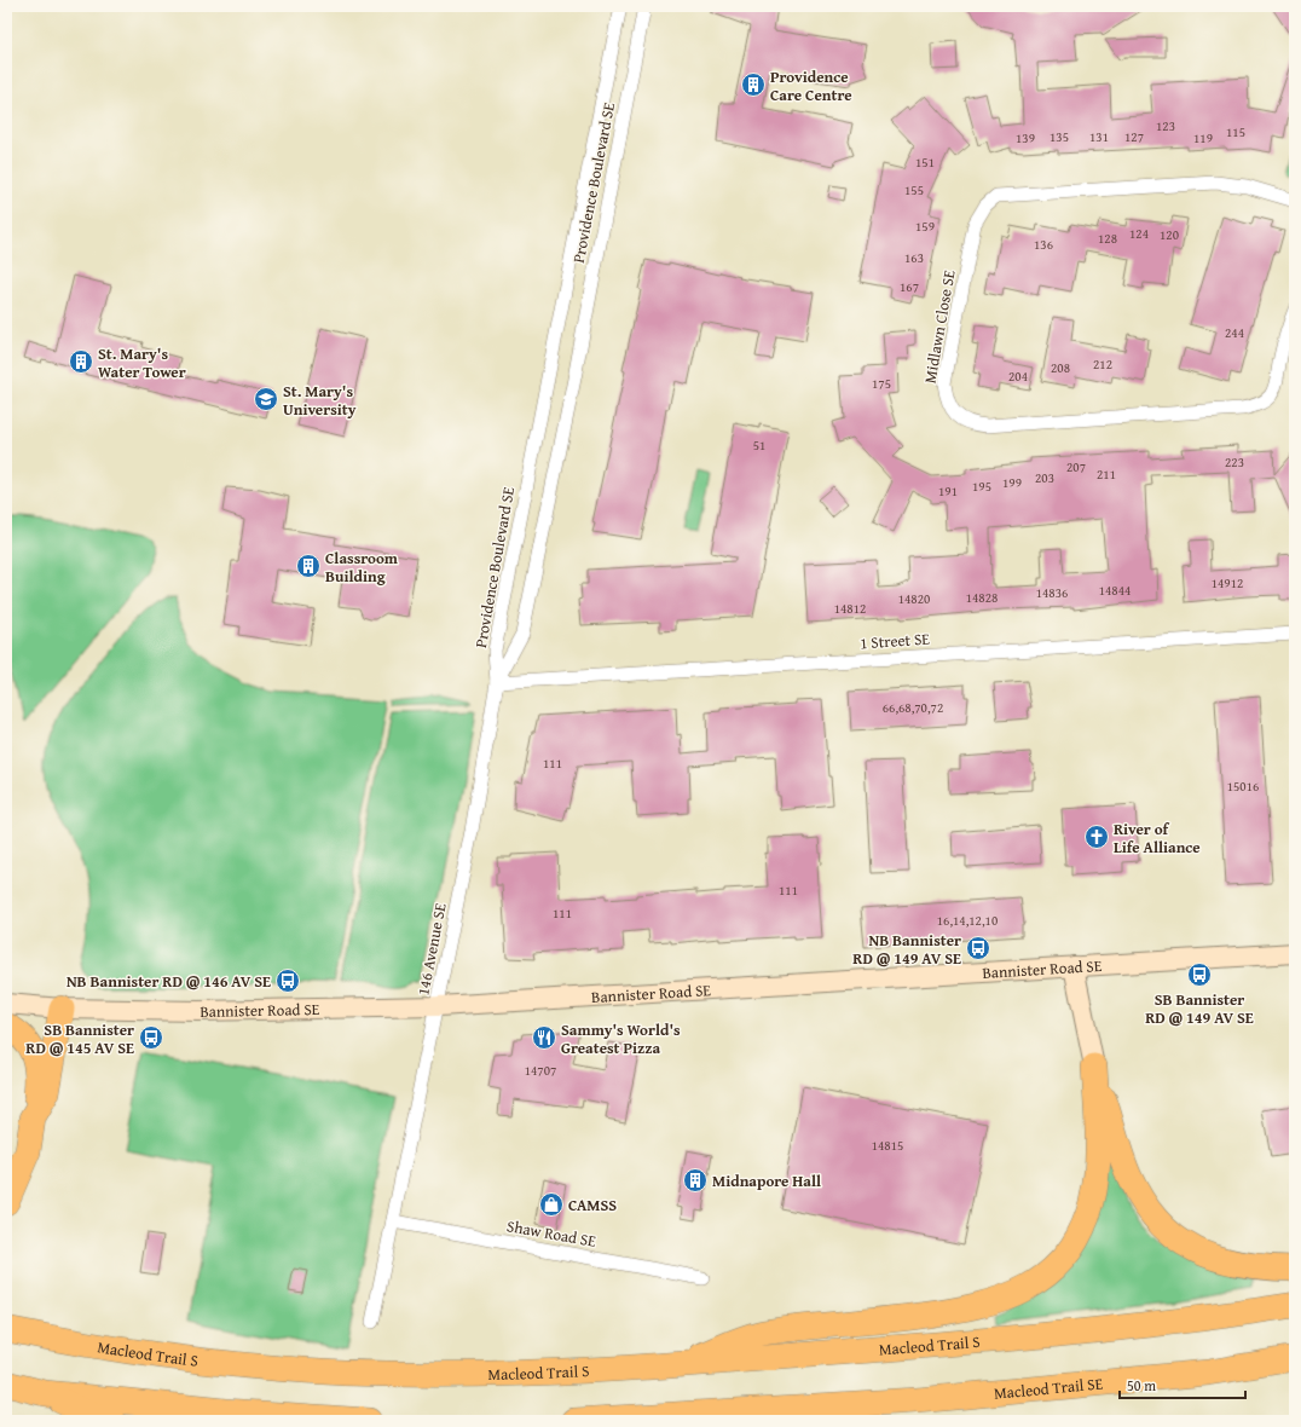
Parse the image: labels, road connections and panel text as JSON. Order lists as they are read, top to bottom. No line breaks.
{"streets":{"highway":["Macleod Trail S","Macleod Trail SE"],"street":["Providence Boulevard SE","Midlawn Close SE","1 Street SE","146 Avenue SE","Bannister Road SE","Shaw Road SE"]},"crossings":[["Providence Boulevard SE","1 Street SE"],["Providence Boulevard SE","146 Avenue SE"],["1 Street SE","146 Avenue SE"],["146 Avenue SE","Bannister Road SE"],["146 Avenue SE","Shaw Road SE"]],"places":{"building":["Providence Care Centre","St. Mary's Water Tower","Classroom Building","Midnapore Hall"],"school or university":["St. Mary's University"],"church":["River of Life Alliance"],"bus stop":["NB Bannister RD @ 149 AV SE","SB Bannister RD @ 149 AV SE","NB Bannister RD @ 146 AV SE","SB Bannister RD @ 145 AV SE"],"restaurant":["Sammy's World's Greatest Pizza"],"shop":["CAMSS"]},"house_numbers":["123","115","135","131","127","139","119","151","155","159","124","120","128","136","163","167","244","212","208","204","175","51","223","207","211","203","199","195","191","14912","14844","14836","14828","14820","14812","66,68,70,72","111","15016","111","111","16,14,12,10","14707","14815"],"scale_bar":"50 m"}
